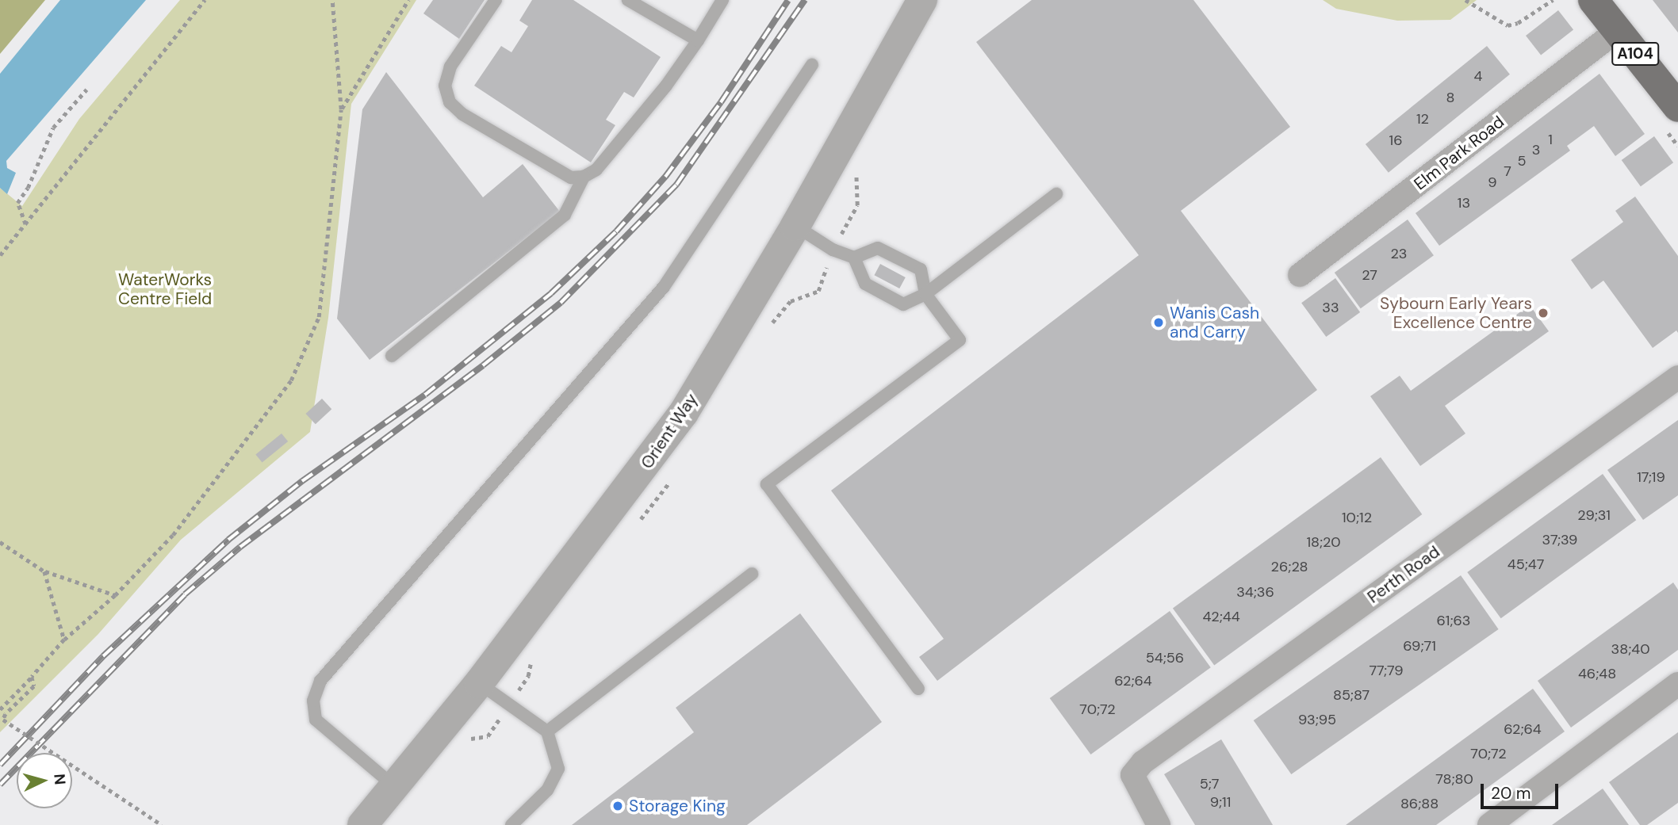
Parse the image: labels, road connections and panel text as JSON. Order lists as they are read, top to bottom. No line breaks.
{"streets":{"main road":["A104"],"street":["Elm Park Road","Orient Way","Perth Road"]},"crossings":[["A104","Elm Park Road"]],"parks":["WaterWorks Centre Field"],"places":["Sybourn Early Years Excellence Centre","Wanis Cash and Carry","Storage King"],"house_numbers":["4","8","12","1","16","3","5","7","9","13","23","27","33","17;19","29;31","10;12","37;39","18;20","45;47","26;28","34;36","42;44","61;63","69;71","38;40","54;56","77;79","46;48","62;64","85;87","70;72","93;95","62;64","70;72","78;80","5;7","9;11","86;88"],"scale_bar":"20 m","north":"right"}
